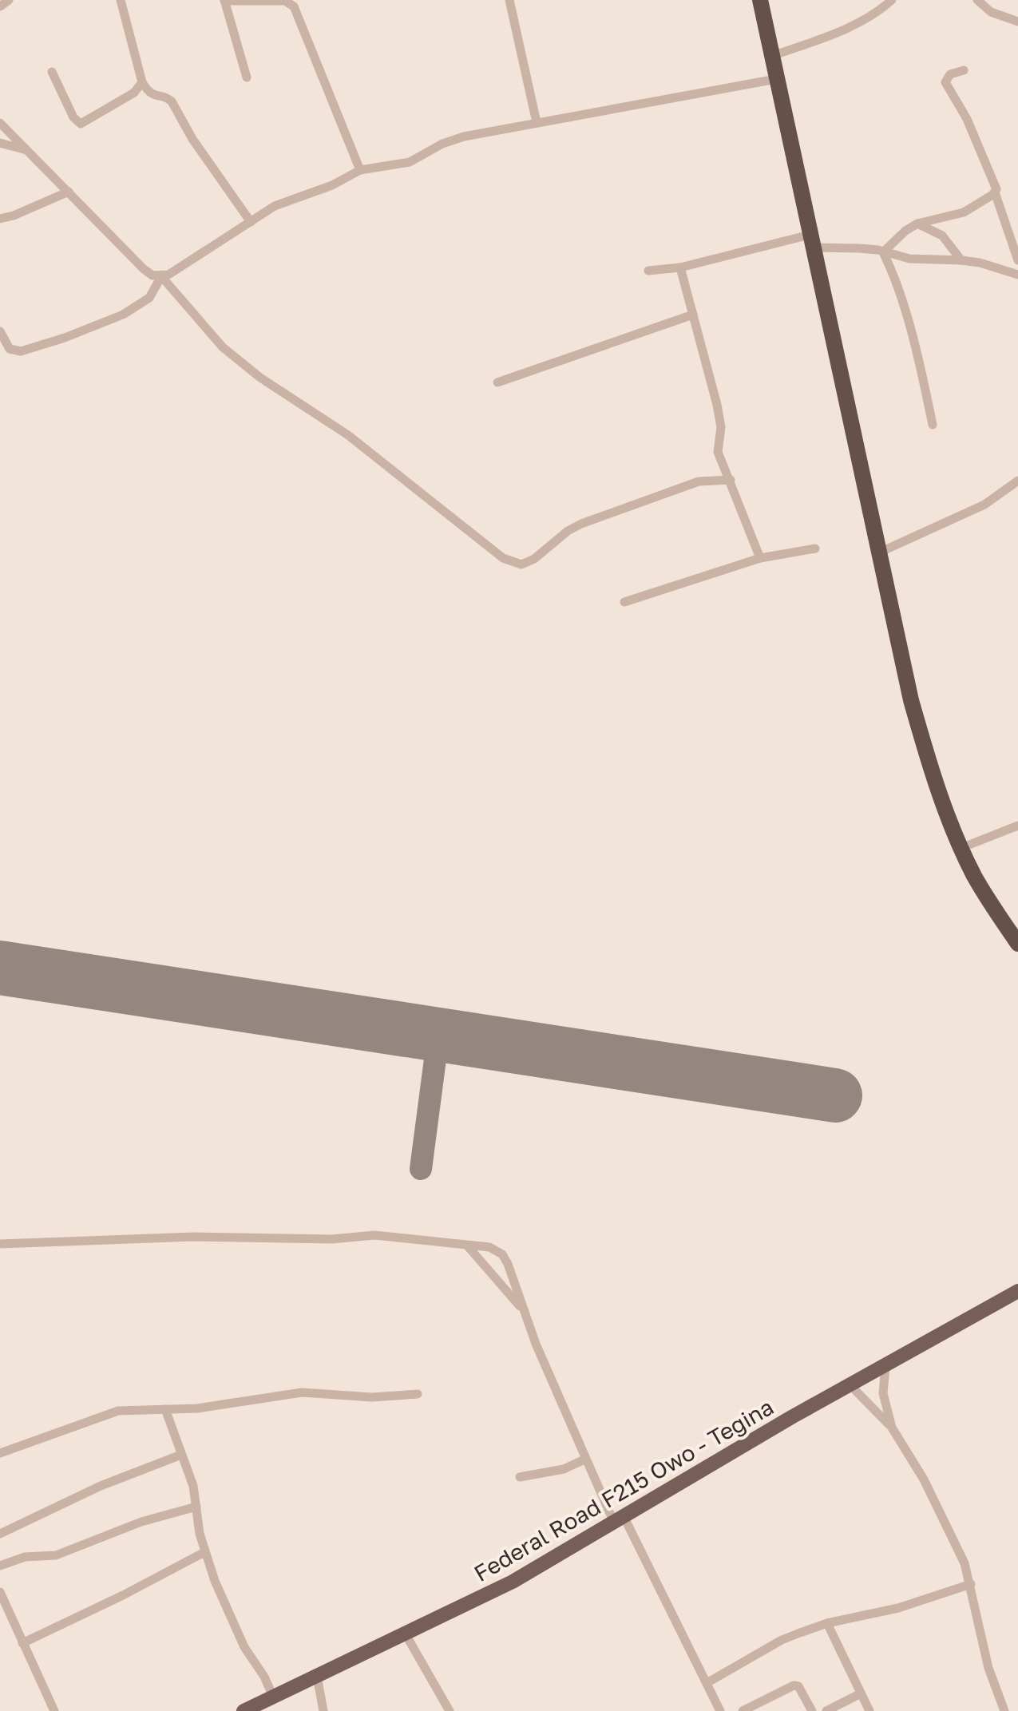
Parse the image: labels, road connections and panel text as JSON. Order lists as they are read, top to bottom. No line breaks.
{"streets":{"main road":["Federal Road F215 Owo - Tegina"]}}
